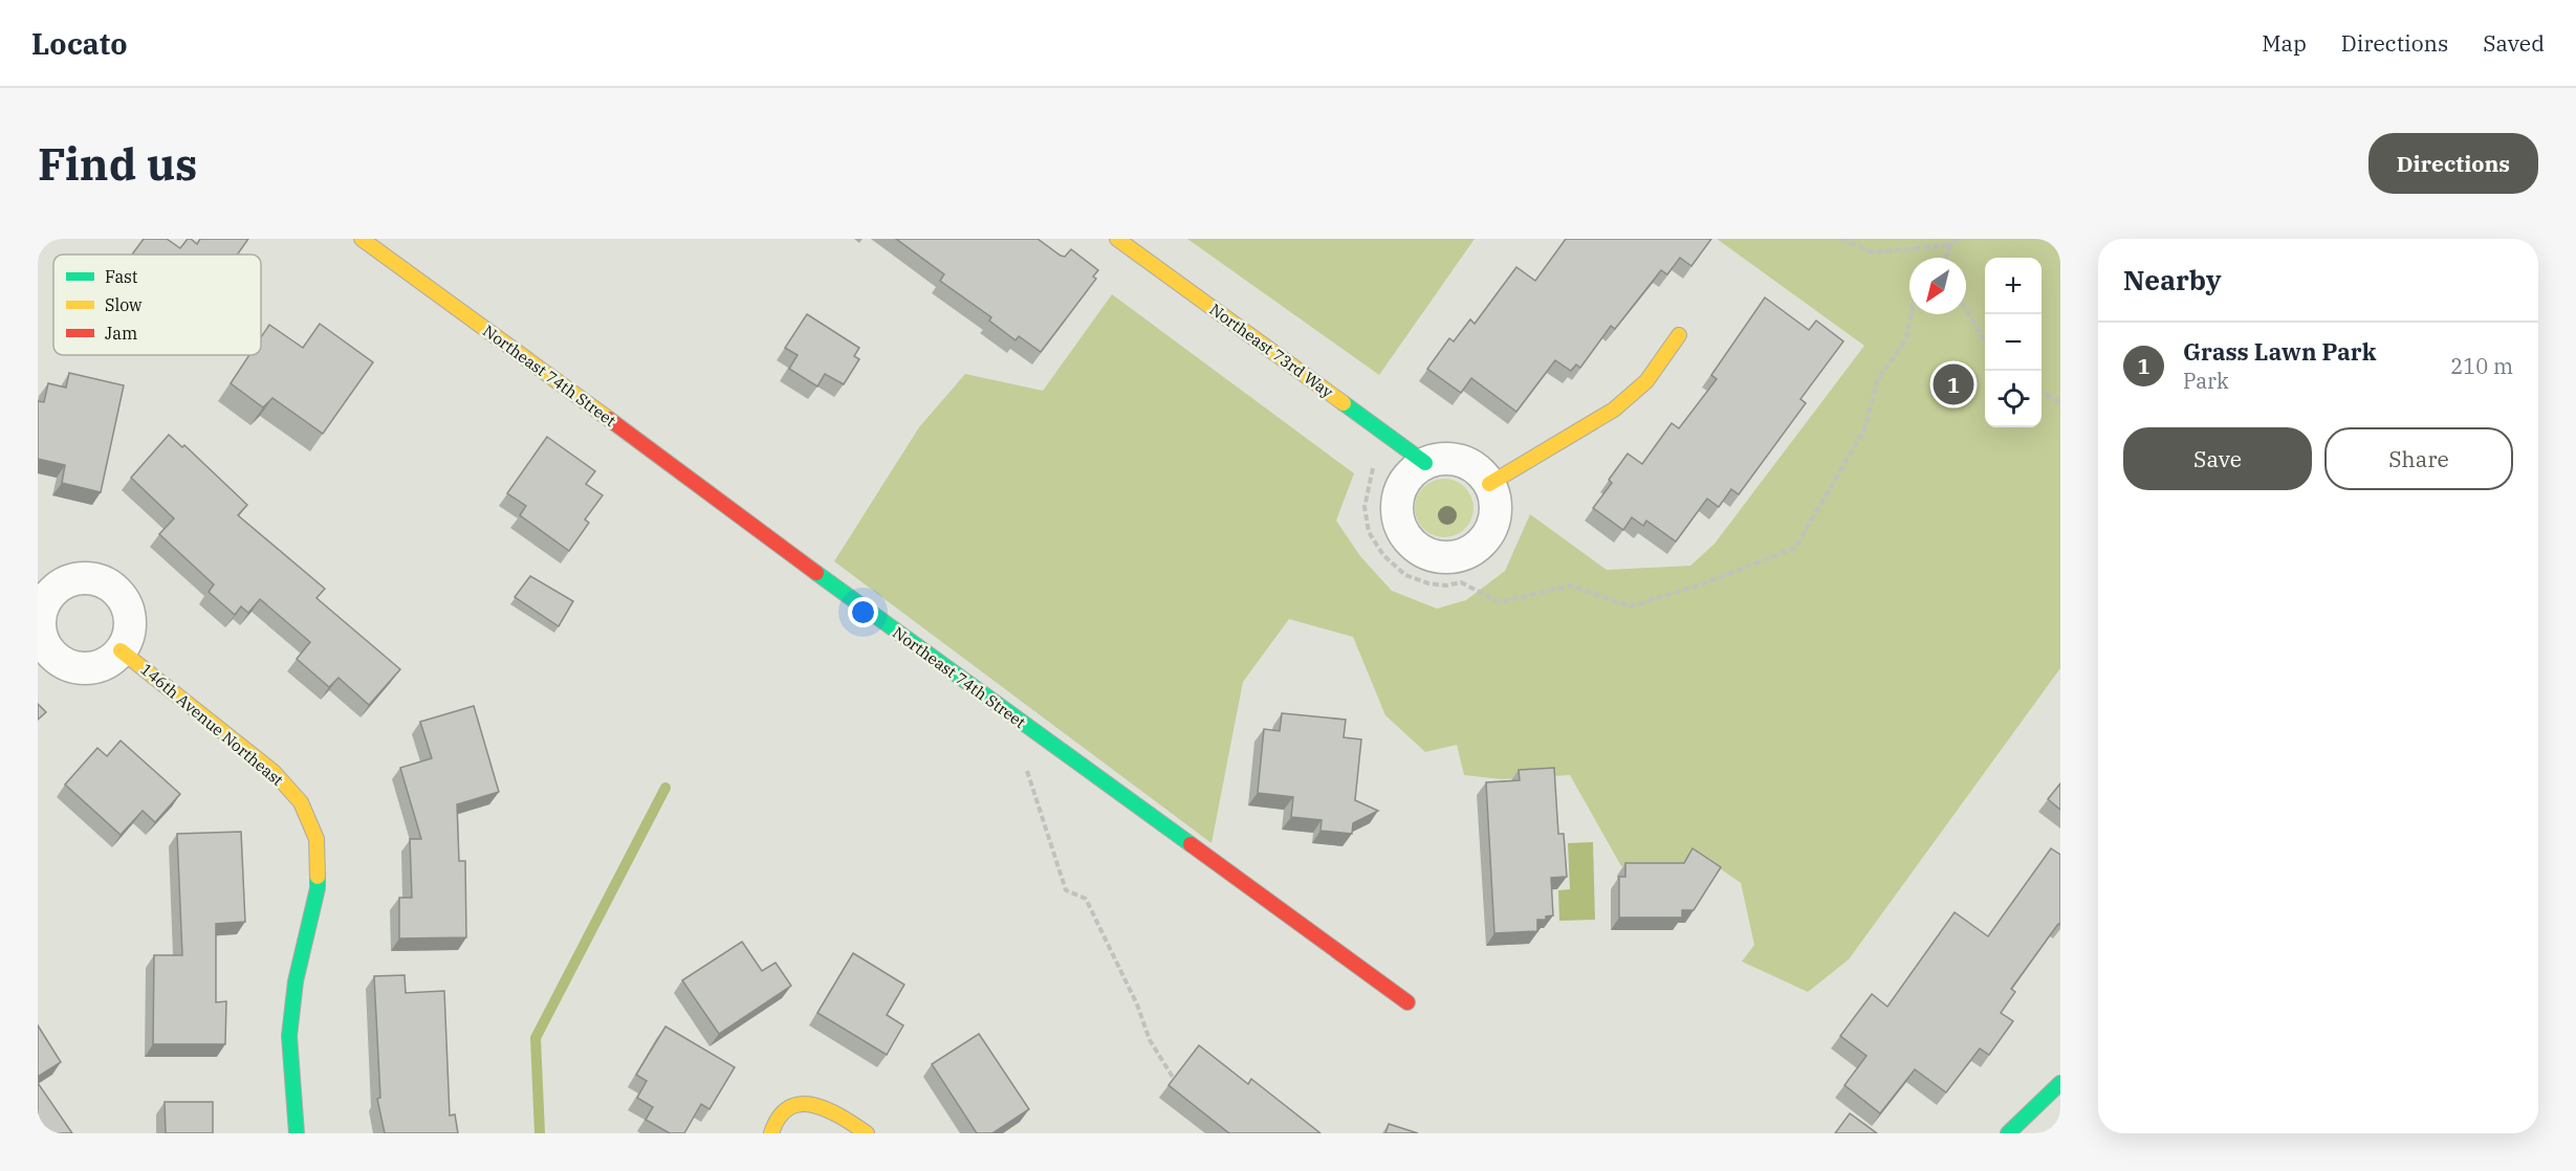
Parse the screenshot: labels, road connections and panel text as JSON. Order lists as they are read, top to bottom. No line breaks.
{"streets":{"street":["Northeast 73rd Way","Northeast 74th Street","146th Avenue Northeast"]},"legend":["Fast","Slow","Jam"],"north":"bottom left","page":{"header":"Locato","nav":["Map","Directions","Saved"],"buttons":["Directions",["Save","Share"]],"title":"Find us","heading":"Nearby","map_buttons":["+","−"],"list":[{"mark":"1","name":"Grass Lawn Park","note":"Park","value":"210 m"}],"pins":"1"}}
